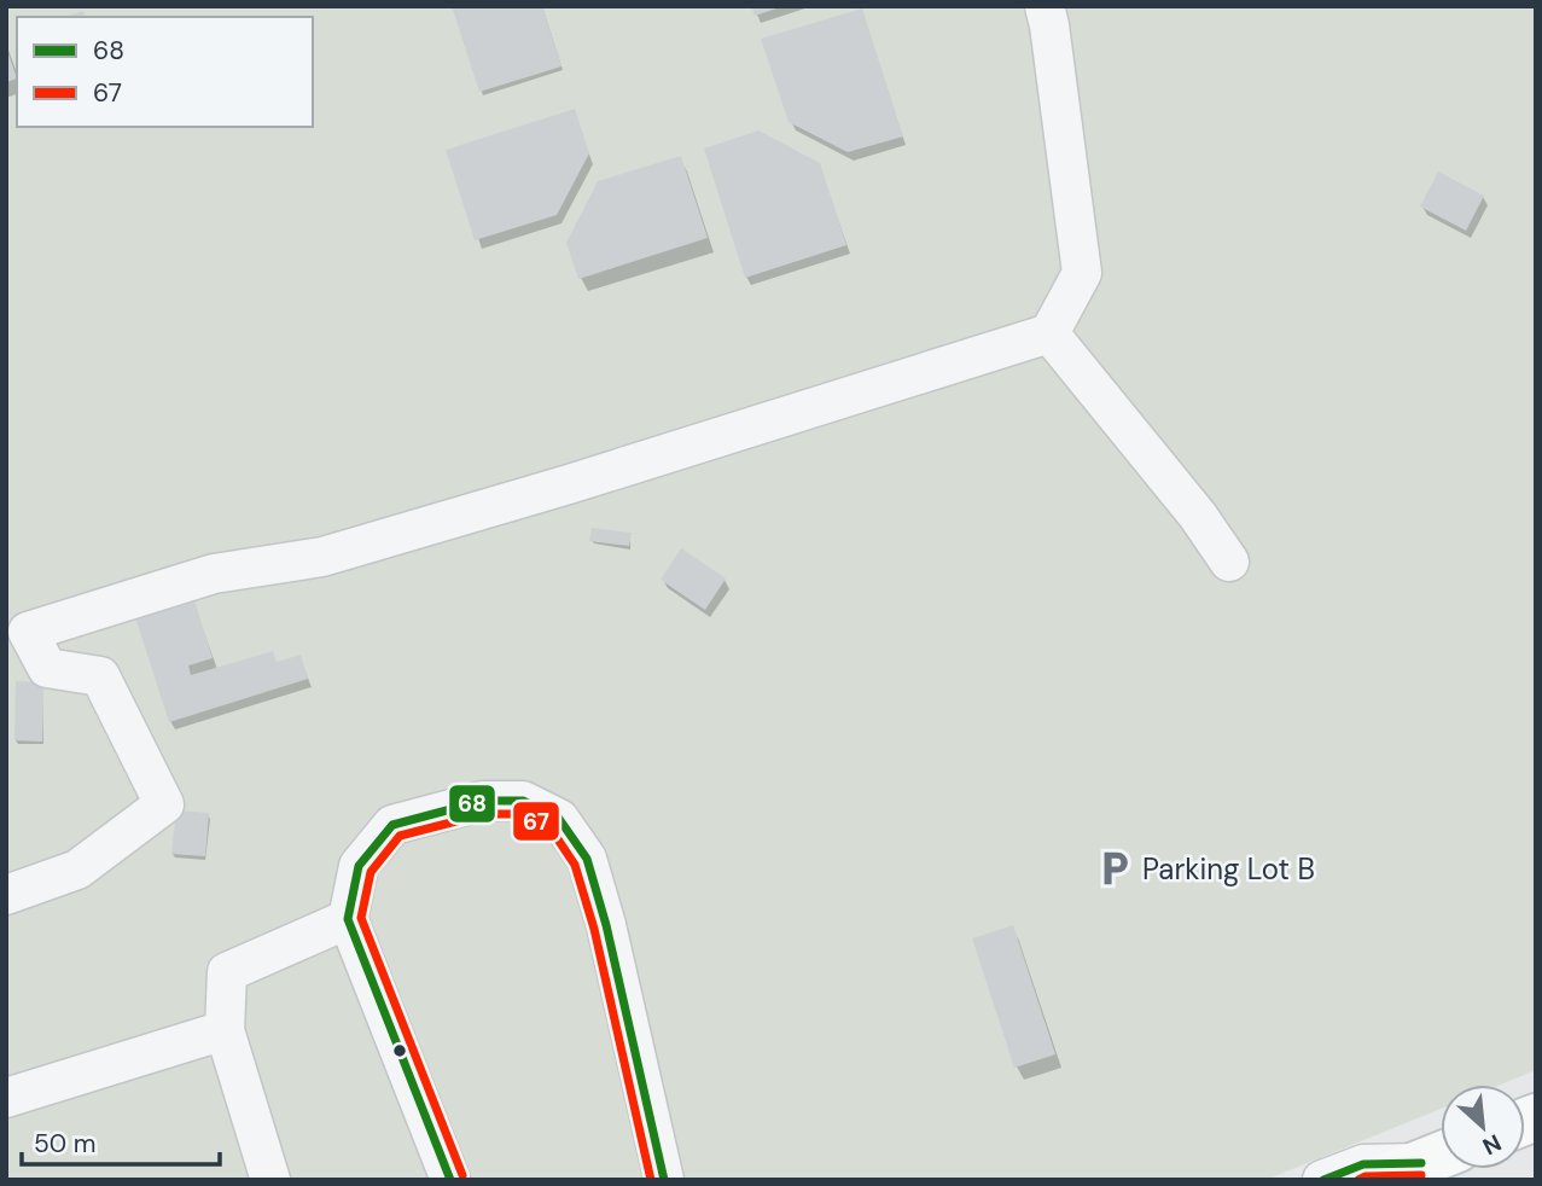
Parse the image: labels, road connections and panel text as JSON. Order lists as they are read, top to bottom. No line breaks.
{"places":{"parking":["Parking Lot B"]},"lines":["transit line 68","transit line 67"],"legend":["68","67"],"scale_bar":"50 m","north":"bottom right"}
